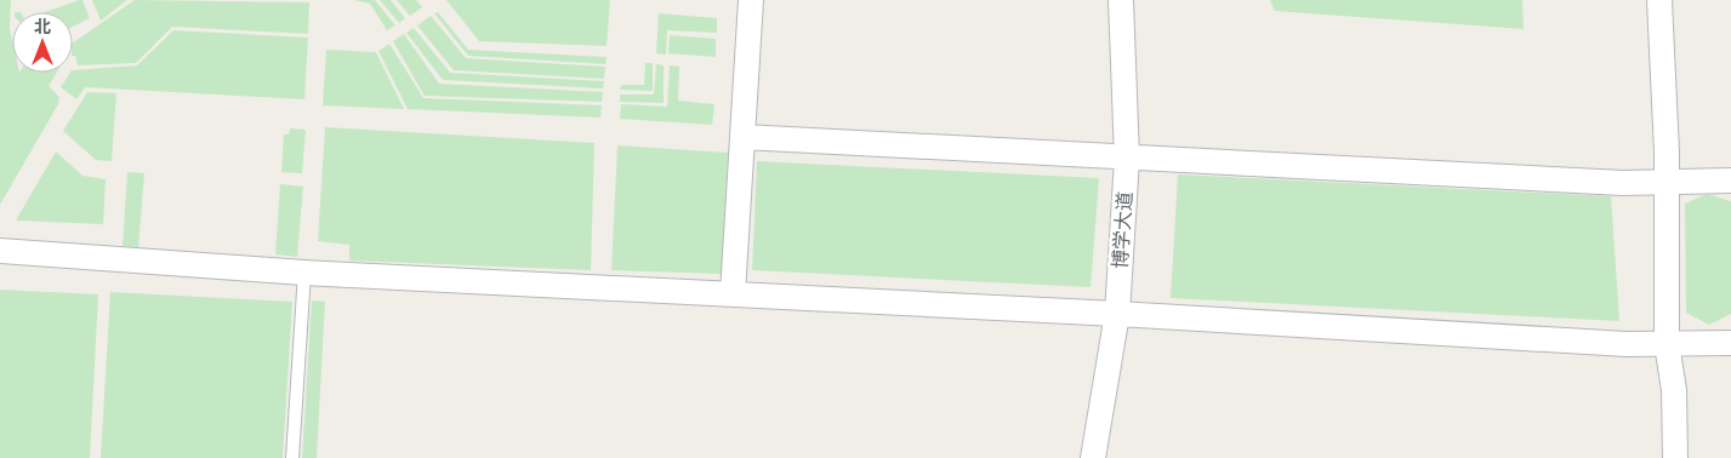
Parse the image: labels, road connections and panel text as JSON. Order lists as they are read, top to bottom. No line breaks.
{"streets":{"street":["博学大道"]},"north":"top"}
